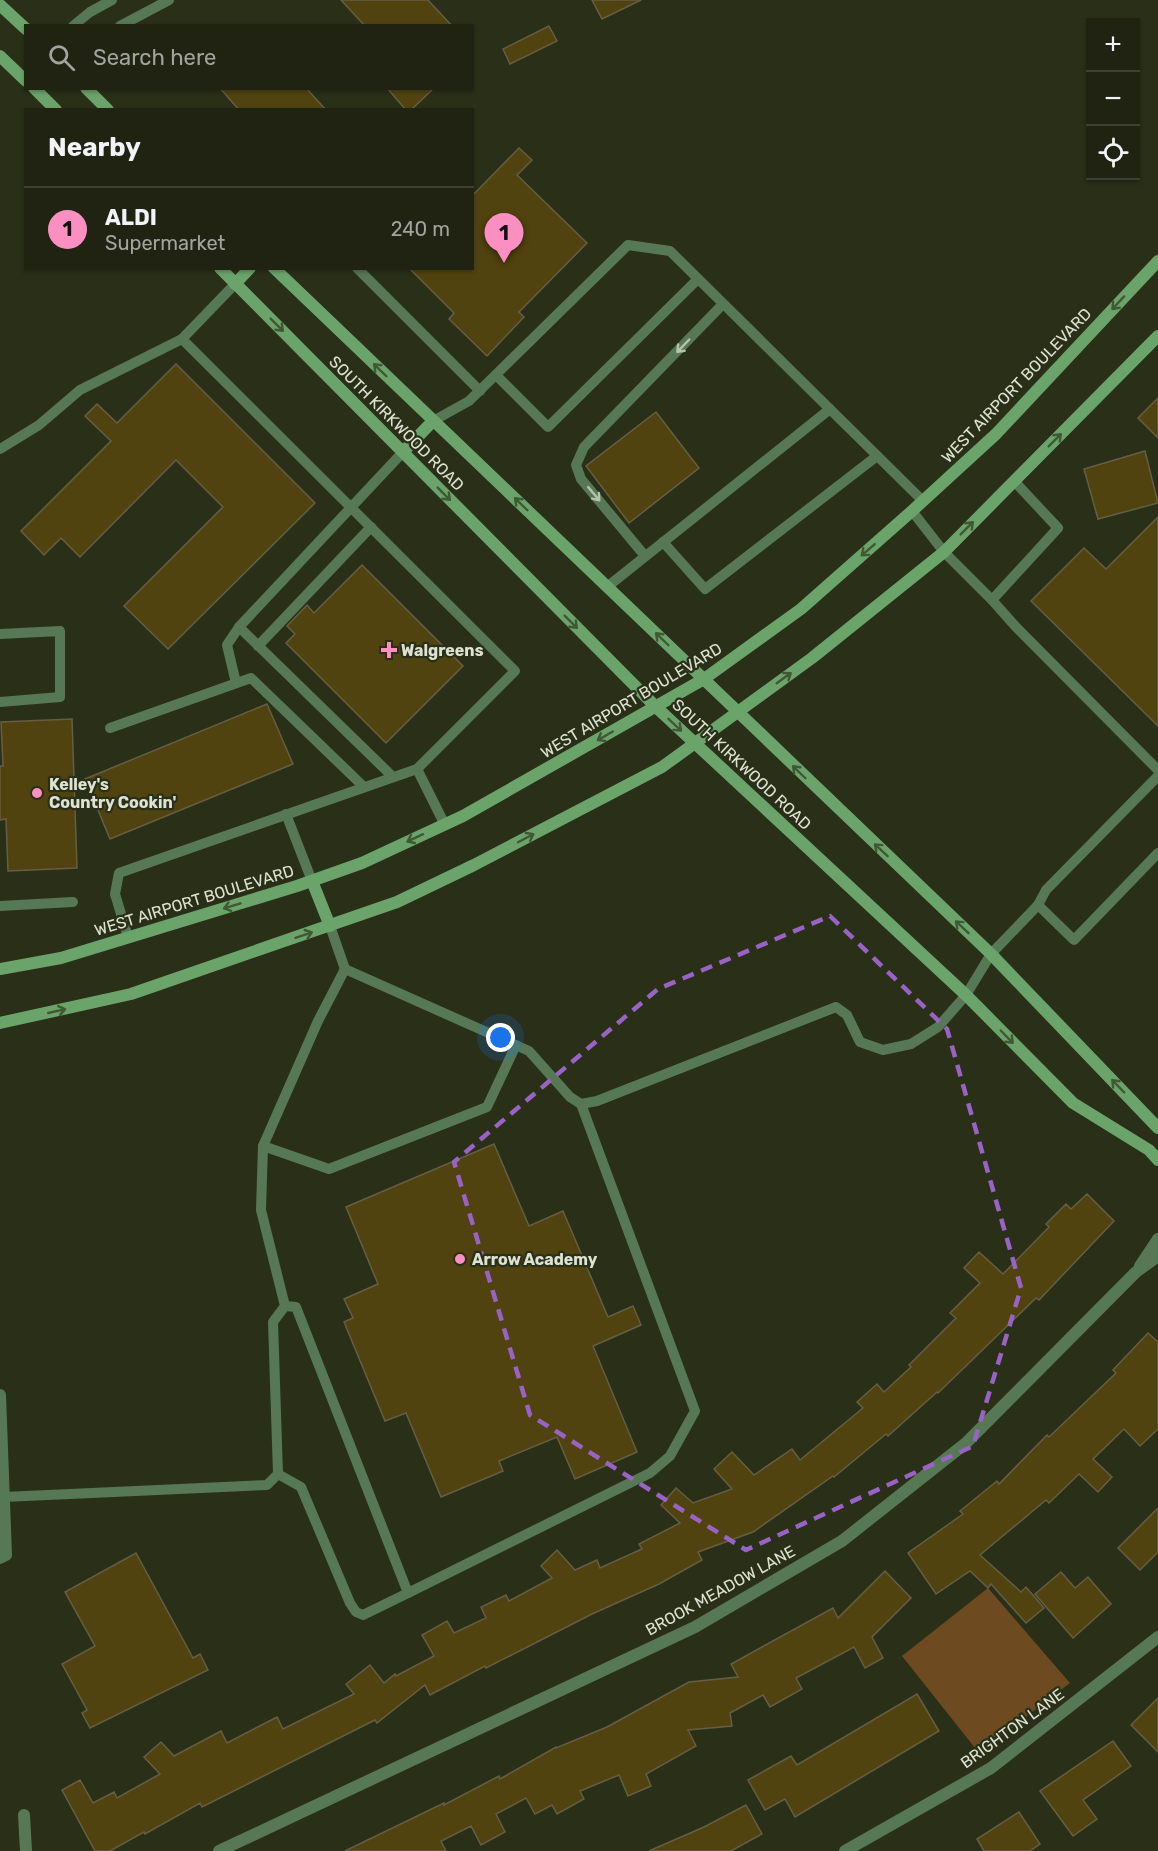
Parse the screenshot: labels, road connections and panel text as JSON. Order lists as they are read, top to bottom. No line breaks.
{"streets":{"main road":["WEST AIRPORT BOULEVARD","SOUTH KIRKWOOD ROAD"],"street":["BROOK MEADOW LANE","BRIGHTON LANE"]},"crossings":[["WEST AIRPORT BOULEVARD","SOUTH KIRKWOOD ROAD"]],"places":{"health":["Walgreens"],"other":["Kelley's Country Cookin'","Arrow Academy"]},"page":{"map_buttons":["+","−"],"search":"Search here","heading":"Nearby","list":[{"mark":"1","name":"ALDI","note":"Supermarket","value":"240 m"}],"pins":"1"}}
